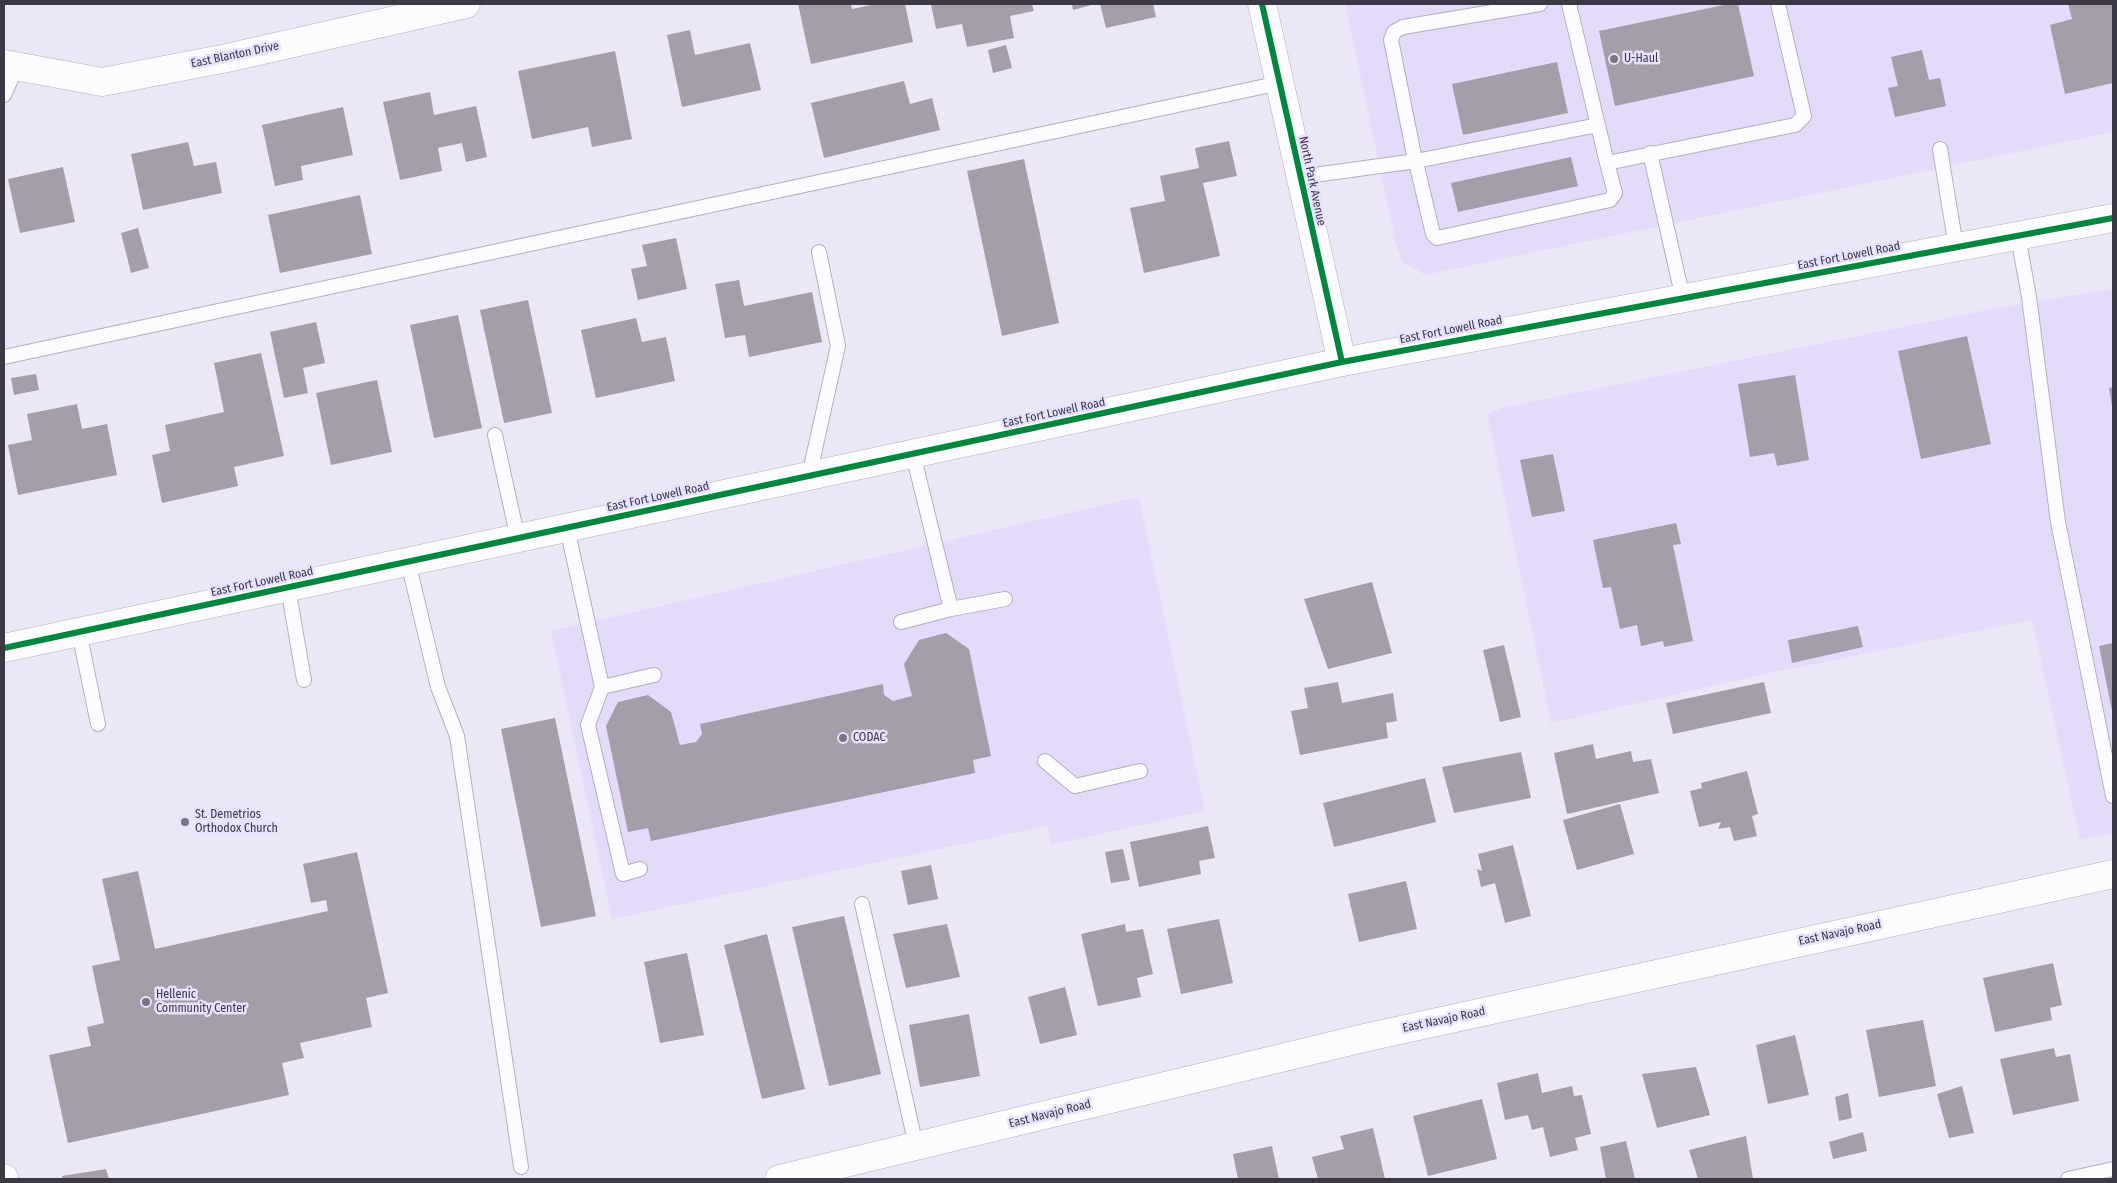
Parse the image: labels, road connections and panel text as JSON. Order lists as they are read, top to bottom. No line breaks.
{"streets":{"street":["East Blanton Drive","North Park Avenue","East Fort Lowell Road","East Navajo Road"]},"crossings":[["North Park Avenue","East Fort Lowell Road"]],"places":["U-Haul","CODAC","St. Demetrios Orthodox Church","Hellenic Community Center"]}
